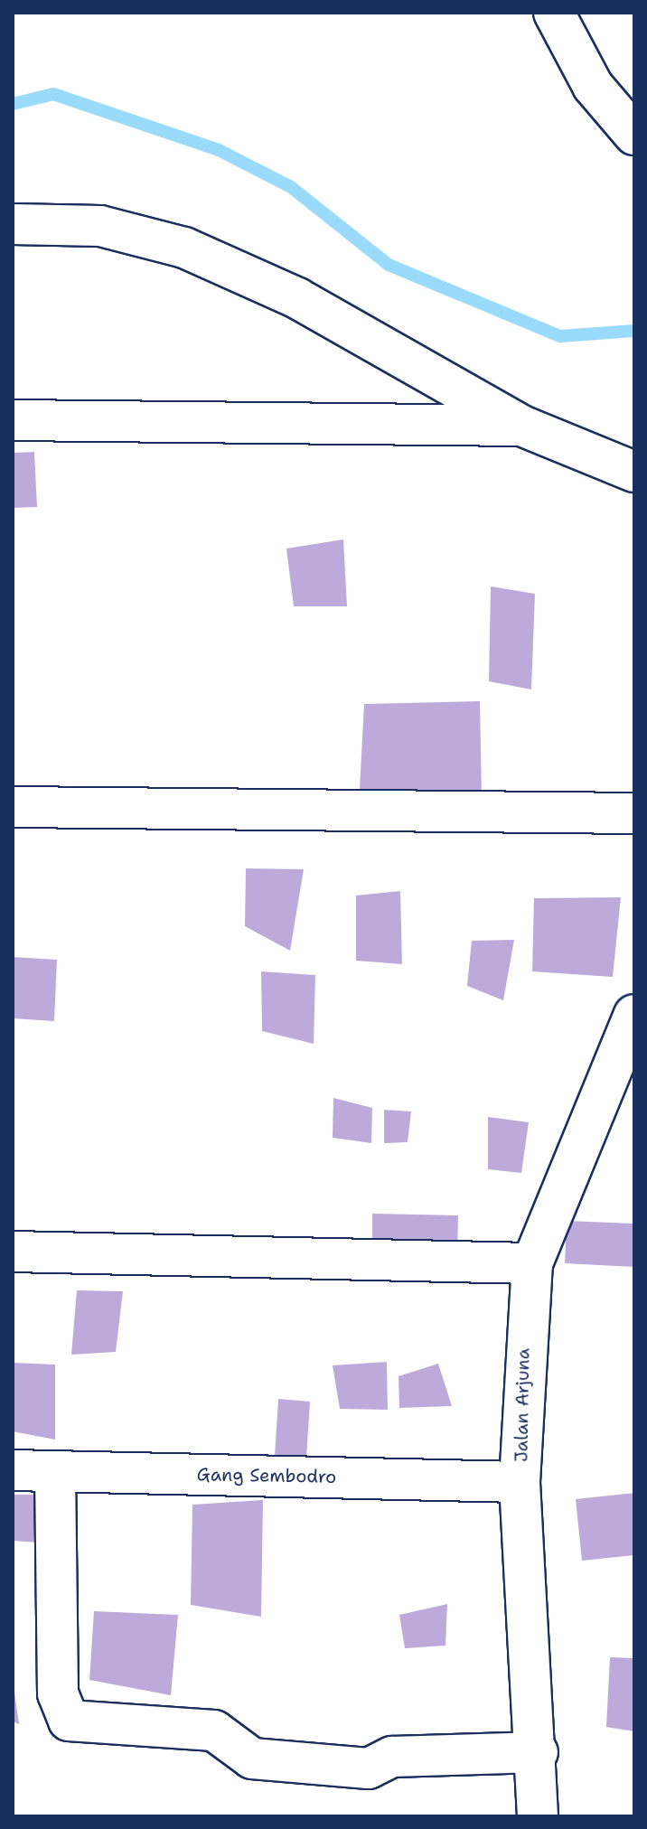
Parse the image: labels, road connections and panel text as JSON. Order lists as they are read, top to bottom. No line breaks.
{"streets":{"street":["Jalan Arjuna","Gang Sembodro"]},"crossings":[["Jalan Arjuna","Gang Sembodro"]]}
